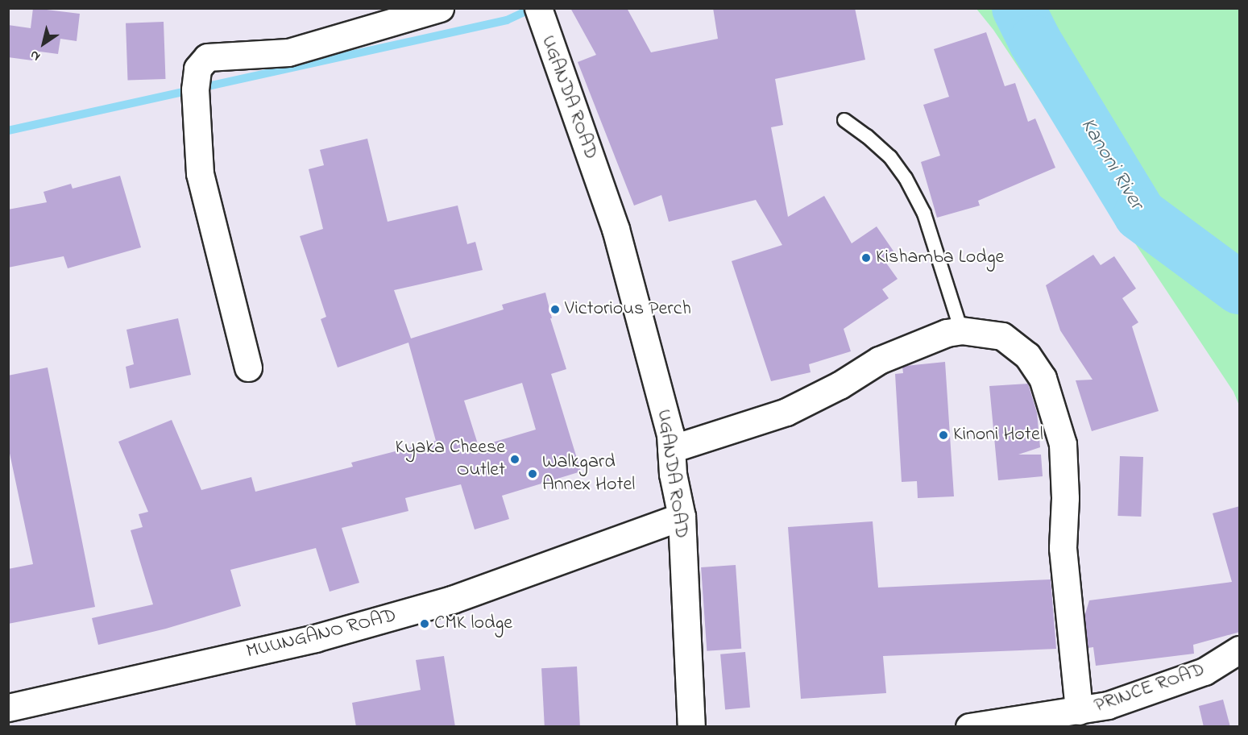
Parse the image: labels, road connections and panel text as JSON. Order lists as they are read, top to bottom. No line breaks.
{"streets":{"street":["UGANDA ROAD","MUUNGANO ROAD","PRINCE ROAD"]},"crossings":[["UGANDA ROAD","MUUNGANO ROAD"]],"water":["Kanoni River"],"places":["Kishamba Lodge","Victorious Perch","Kinoni Hotel","Kyaka Cheese Outlet","Walkgard Annex Hotel","CMK lodge"],"north":"bottom left"}
